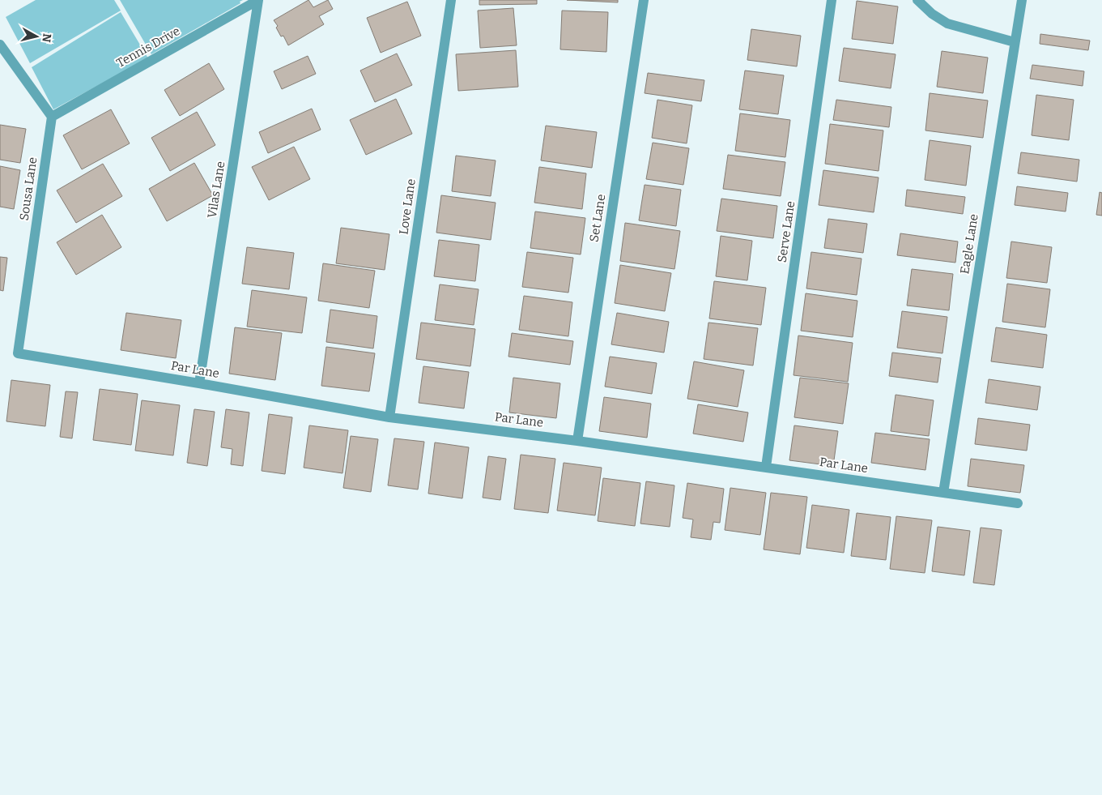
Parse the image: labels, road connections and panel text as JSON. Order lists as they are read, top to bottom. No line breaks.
{"streets":{"street":["Tennis Drive","Sousa Lane","Vilas Lane","Love Lane","Set Lane","Serve Lane","Eagle Lane","Par Lane"]},"crossings":[["Tennis Drive","Sousa Lane"],["Tennis Drive","Vilas Lane"],["Sousa Lane","Par Lane"],["Vilas Lane","Par Lane"],["Love Lane","Par Lane"],["Set Lane","Par Lane"],["Serve Lane","Par Lane"],["Eagle Lane","Par Lane"]],"north":"right"}
